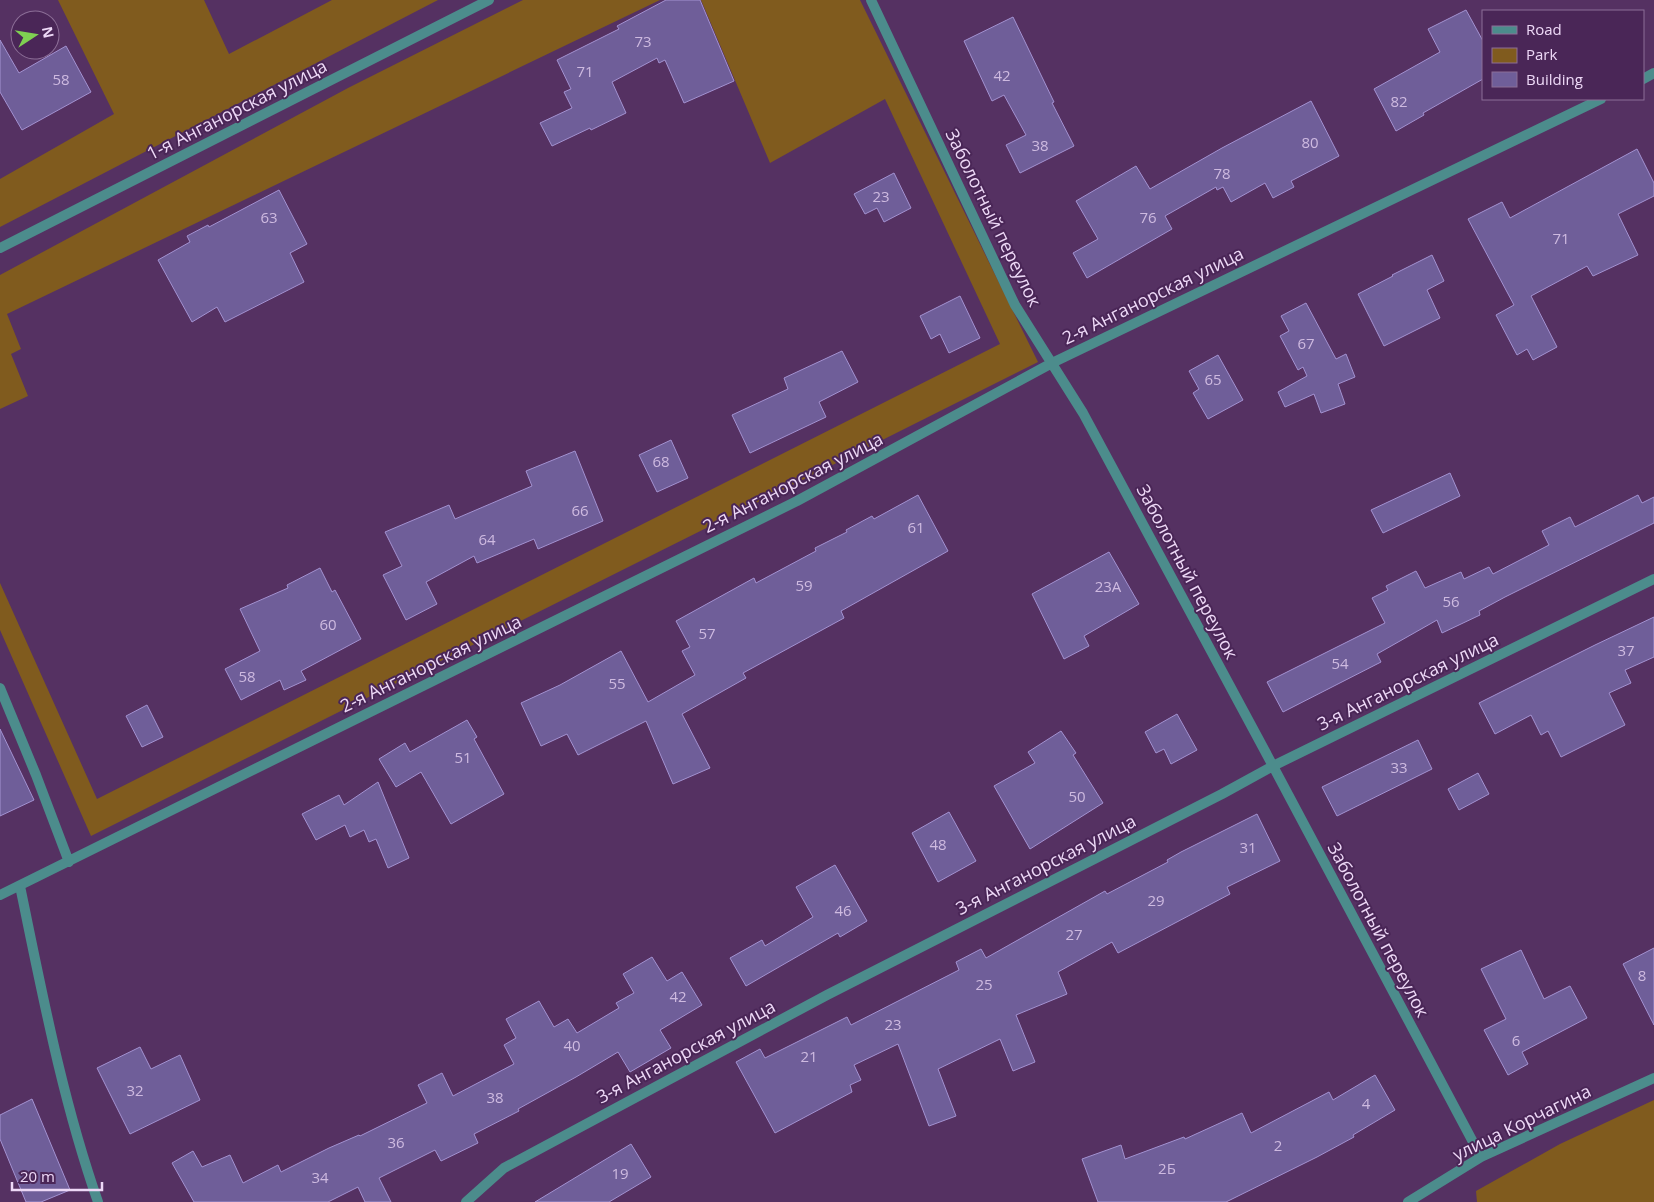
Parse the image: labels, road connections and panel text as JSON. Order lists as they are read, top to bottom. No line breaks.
{"streets":{"street":["1-я Анганорская улица","Заболотный переулок","2-я Анганорская улица","3-я Анганорская улица","улица Корчагина"]},"crossings":[["Заболотный переулок","2-я Анганорская улица"],["Заболотный переулок","3-я Анганорская улица"],["Заболотный переулок","улица Корчагина"]],"house_numbers":["73","71","42","58","82","80","38","78","23","63","76","71","67","65","68","66","61","64","59","23А","56","60","57","37","54","58","55","51","33","50","48","31","29","46","27","8","25","42","23","6","40","21","32","38","4","36","2","2Б","19","34"],"legend":["Road","Park","Building"],"scale_bar":"20 m","north":"right"}
